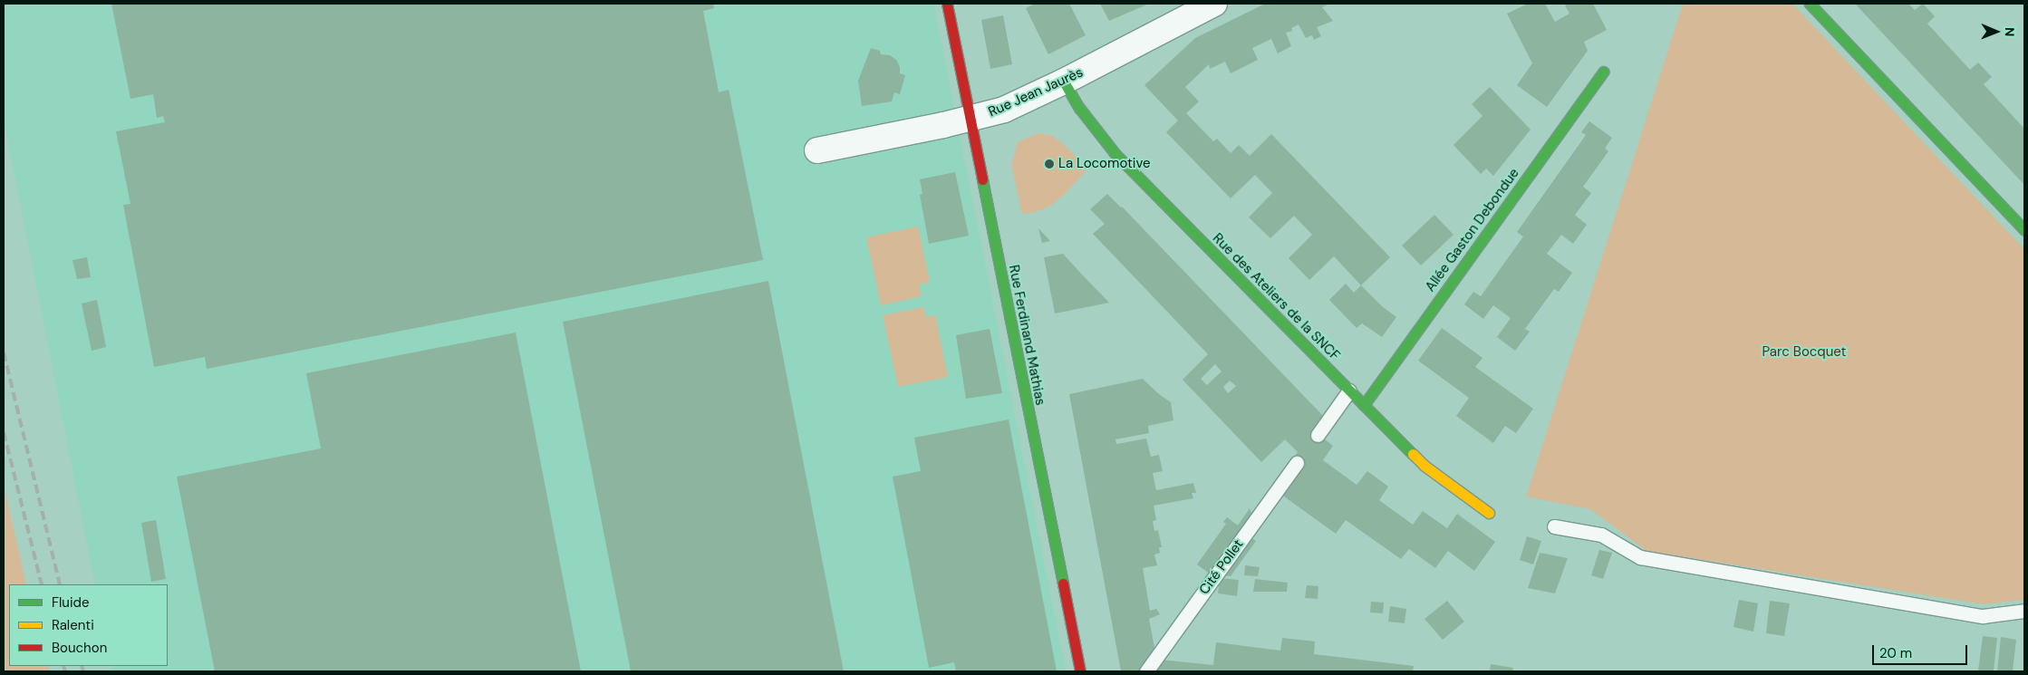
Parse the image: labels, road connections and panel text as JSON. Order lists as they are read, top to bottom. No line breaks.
{"streets":{"street":["Rue Jean Jaurès","Allée Gaston Debondue","Rue des Ateliers de la SNCF","Rue Ferdinand Mathias"],"lane":["Cité Pollet"]},"crossings":[["Rue Jean Jaurès","Rue des Ateliers de la SNCF"],["Rue Jean Jaurès","Rue Ferdinand Mathias"],["Allée Gaston Debondue","Rue des Ateliers de la SNCF"]],"parks":["Parc Bocquet"],"places":["La Locomotive"],"legend":["Fluide","Ralenti","Bouchon"],"scale_bar":"20 m","north":"right"}
